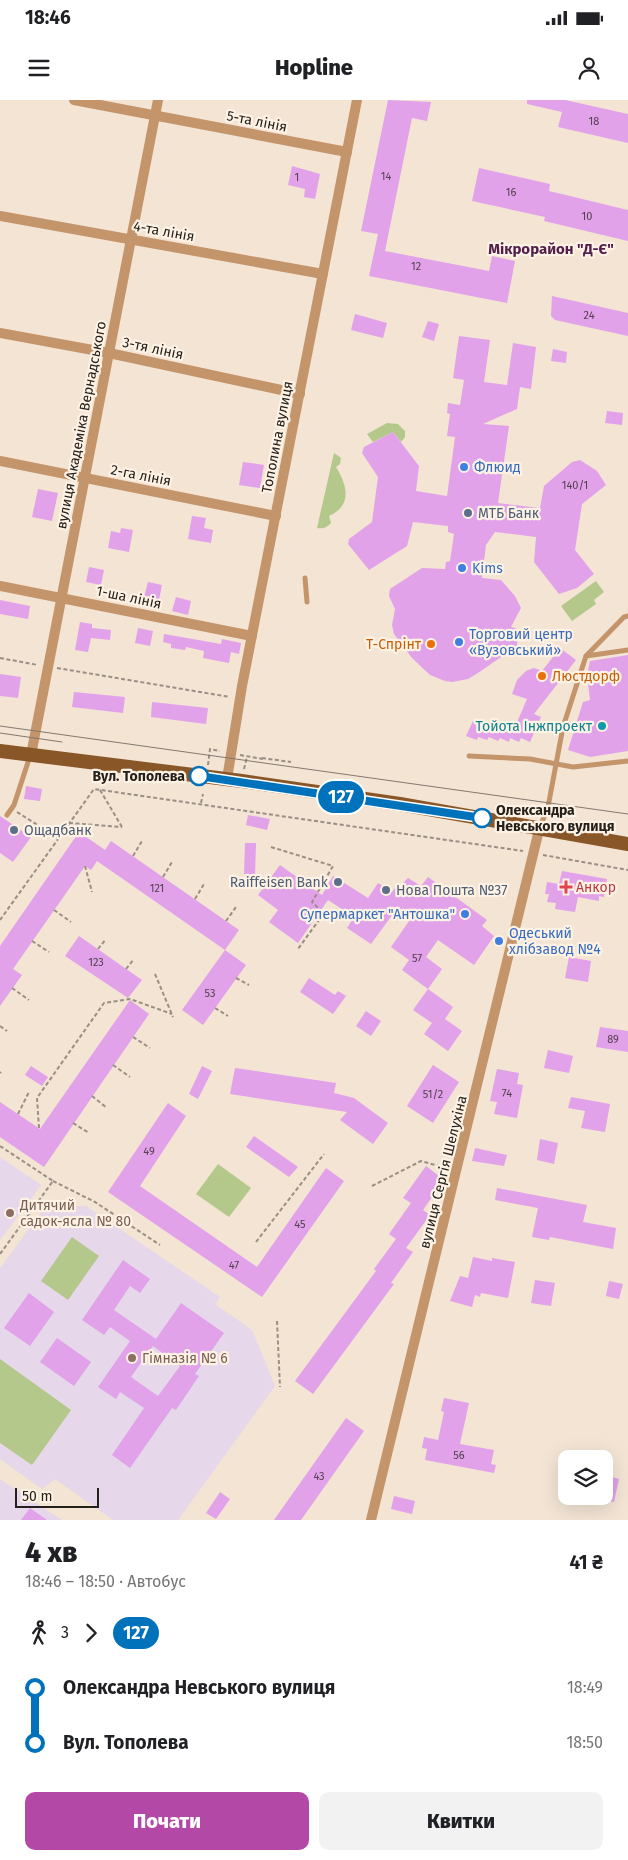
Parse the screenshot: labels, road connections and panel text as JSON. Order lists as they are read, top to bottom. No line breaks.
{"streets":{"street":["5-та лінія","4-та лінія","3-тя лінія","вулиця Академіка Вернадського","Тополина вулиця","2-га лінія","1-ша лінія","вулиця Сергія Шелухіна"]},"crossings":[["5-та лінія","вулиця Академіка Вернадського"],["5-та лінія","Тополина вулиця"],["4-та лінія","вулиця Академіка Вернадського"],["4-та лінія","Тополина вулиця"],["3-тя лінія","вулиця Академіка Вернадського"],["3-тя лінія","Тополина вулиця"],["вулиця Академіка Вернадського","2-га лінія"],["вулиця Академіка Вернадського","1-ша лінія"],["Тополина вулиця","2-га лінія"],["Тополина вулиця","1-ша лінія"]],"districts":["Мікрорайон \"Д-Є\""],"places":{"other":["Флюид","МТБ Банк","Kims","Торговий центр «Вузовський»","Т-Спрінт","Люстдорф","Тойота Інжпроект","Вул. Тополева","Олександра Невського вулиця","Ощадбанк","Raiffeisen Bank","Нова Пошта №37","Супермаркет \"Антошка\"","Одеський хлібзавод №4","Дитячий садок-ясла № 80","Гімназія № 6"],"health":["Анкор"]},"lines":["bus line 127"],"house_numbers":["18","14","1","16","10","12","24","140/1","121","57","123","53","89","74","51/2","49","45","47","56","43"],"scale_bar":"50 m","page":{"status":"18:46","header":"Hopline","on_map":"127","scale":"50 m","heading":["4 хв","18:46 – 18:50 · Автобус","41 ₴"],"legs":["3","127"],"list":[{"name":"Олександра Невського вулиця","value":"18:49"},{"name":"Вул. Тополева","value":"18:50"}],"buttons":["Почати","Квитки"]}}
